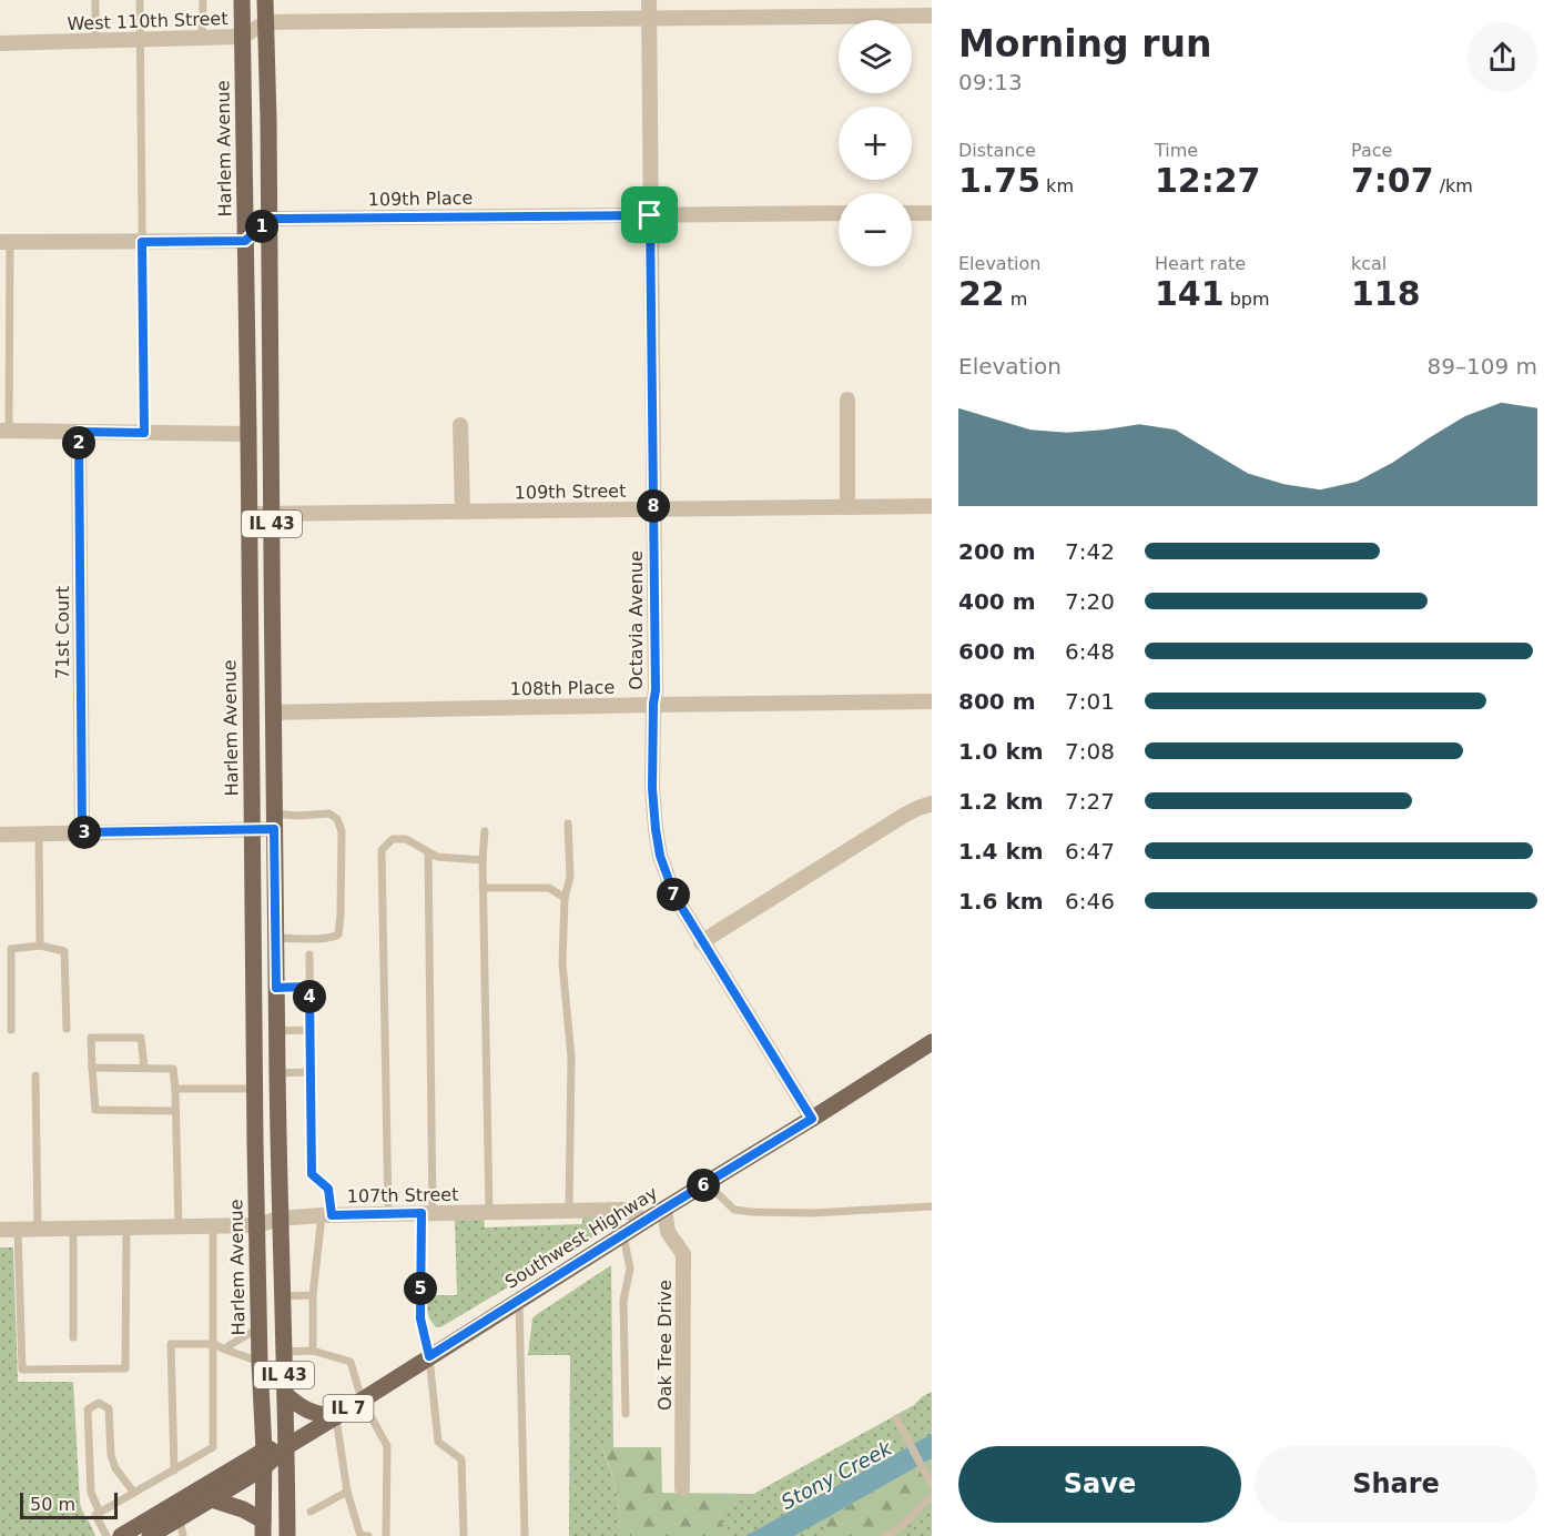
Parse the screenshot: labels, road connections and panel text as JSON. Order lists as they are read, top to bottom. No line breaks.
{"streets":{"main road":["Harlem Avenue","IL 43","Southwest Highway","IL 7"],"street":["West 110th Street","109th Place","109th Street","Octavia Avenue","71st Court","108th Place","107th Street","Oak Tree Drive"]},"crossings":[["West 110th Street","Harlem Avenue"],["West 110th Street","IL 43"],["West 110th Street","Octavia Avenue"],["Harlem Avenue","109th Street"],["Harlem Avenue","107th Street"],["Harlem Avenue","Southwest Highway"],["109th Place","IL 43"],["109th Place","Octavia Avenue"],["109th Street","IL 43"],["109th Street","Octavia Avenue"],["IL 43","108th Place"],["IL 43","107th Street"],["IL 43","Southwest Highway"],["Octavia Avenue","108th Place"],["Octavia Avenue","Southwest Highway"],["107th Street","Southwest Highway"],["Southwest Highway","Oak Tree Drive"]],"water":["Stony Creek"],"scale_bar":"50 m","page":{"heading":["Morning run","09:13"],"map_buttons":["+","−"],"stats":[["Distance","1.75 km"],["Time","12:27"],["Pace","7:07 /km"],["Elevation","22 m"],["Heart rate","141 bpm"],["kcal","118"]],"pins":["1","2","8","3","7","4","6","5"],"chart":["Elevation","89–109 m"],"list":[{"name":"200 m","note":"7:42"},{"name":"400 m","note":"7:20"},{"name":"600 m","note":"6:48"},{"name":"800 m","note":"7:01"},{"name":"1.0 km","note":"7:08"},{"name":"1.2 km","note":"7:27"},{"name":"1.4 km","note":"6:47"},{"name":"1.6 km","note":"6:46"}],"buttons":["Save","Share"],"scale":"50 m"}}
